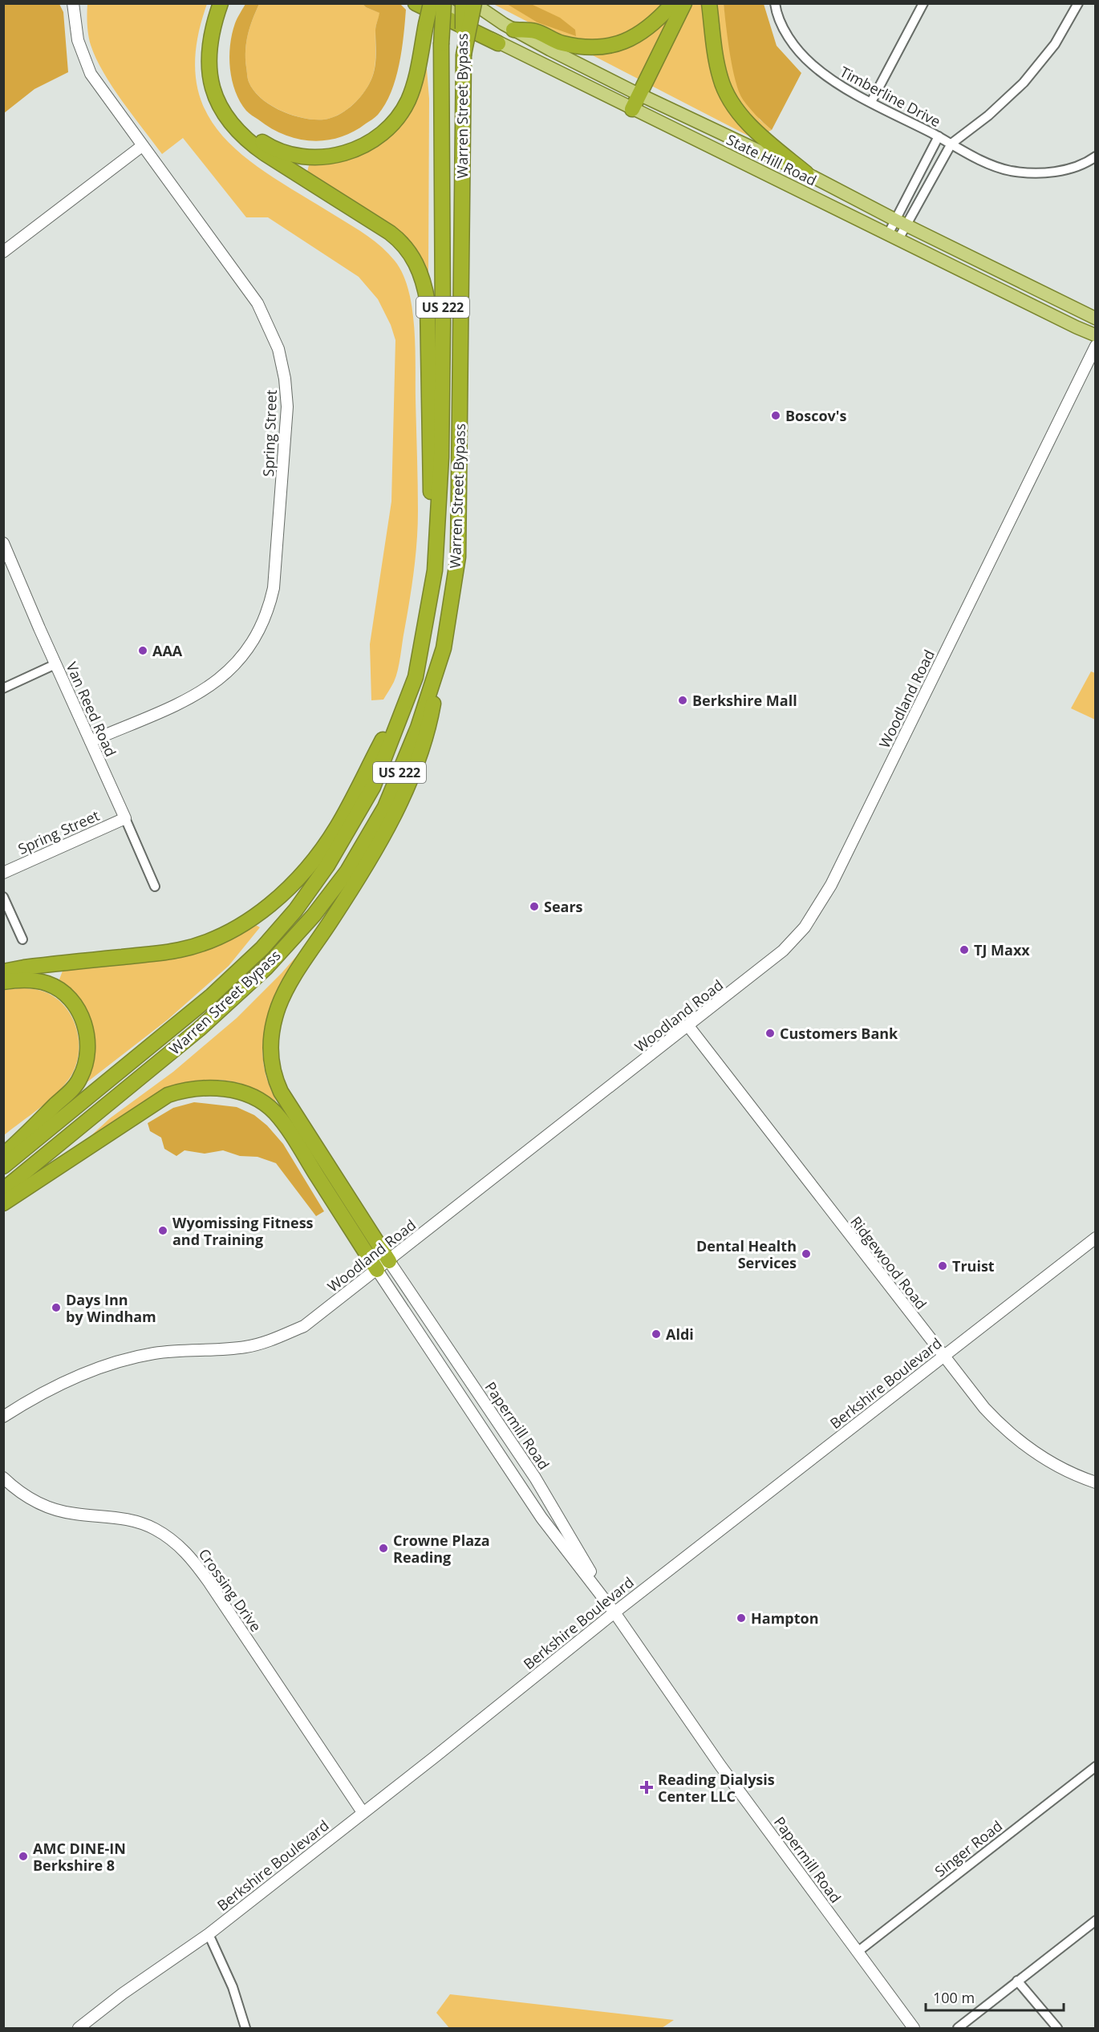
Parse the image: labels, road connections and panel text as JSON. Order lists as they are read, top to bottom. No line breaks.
{"streets":{"highway":["Warren Street Bypass","US 222"],"main road":["State Hill Road","Spring Street","Woodland Road","Van Reed Road","Ridgewood Road","Berkshire Boulevard","Papermill Road","Crossing Drive"],"street":["Timberline Drive","Singer Road"]},"crossings":[["Spring Street","Van Reed Road"],["Woodland Road","Ridgewood Road"],["Woodland Road","Papermill Road"],["Ridgewood Road","Berkshire Boulevard"],["Berkshire Boulevard","Papermill Road"],["Berkshire Boulevard","Crossing Drive"],["Papermill Road","Singer Road"]],"places":{"other":["Boscov's","AAA","Berkshire Mall","Sears","TJ Maxx","Customers Bank","Wyomissing Fitness and Training","Dental Health Services","Truist","Days Inn by Windham","Aldi","Crowne Plaza Reading","Hampton","AMC DINE-IN Berkshire 8"],"health":["Reading Dialysis Center LLC"]},"scale_bar":"100 m"}
